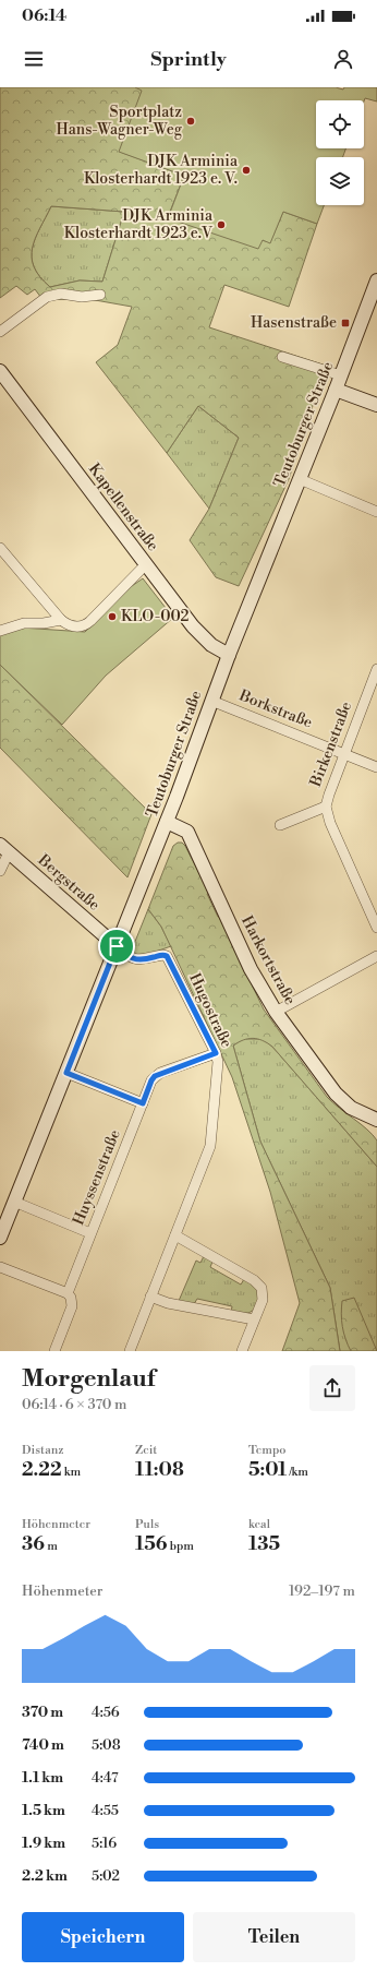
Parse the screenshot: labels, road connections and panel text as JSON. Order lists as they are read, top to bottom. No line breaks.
{"streets":{"main road":["Teutoburger Straße","Kapellenstraße","Bergstraße","Harkortstraße"],"street":["Borkstraße","Birkenstraße","Hugostraße","Huyssenstraße"]},"crossings":[["Teutoburger Straße","Kapellenstraße"],["Teutoburger Straße","Borkstraße"],["Teutoburger Straße","Bergstraße"],["Teutoburger Straße","Harkortstraße"],["Teutoburger Straße","Hugostraße"],["Borkstraße","Birkenstraße"],["Bergstraße","Hugostraße"],["Hugostraße","Huyssenstraße"]],"places":{"other":["Sportplatz Hans-Wagner-Weg","DJK Arminia Klosterhardt 1923 e. V.","DJK Arminia Klosterhardt 1923 e.V","KLO-002"],"transit":["Hasenstraße"]},"page":{"status":"06:14","header":"Sprintly","heading":["Morgenlauf","06:14 · 6 × 370 m"],"stats":[["Distanz","2.22 km"],["Zeit","11:08"],["Tempo","5:01 /km"],["Höhenmeter","36 m"],["Puls","156 bpm"],["kcal","135"]],"chart":["Höhenmeter","192–197 m"],"list":[{"name":"370 m","note":"4:56"},{"name":"740 m","note":"5:08"},{"name":"1.1 km","note":"4:47"},{"name":"1.5 km","note":"4:55"},{"name":"1.9 km","note":"5:16"},{"name":"2.2 km","note":"5:02"}],"buttons":["Speichern","Teilen"]}}
